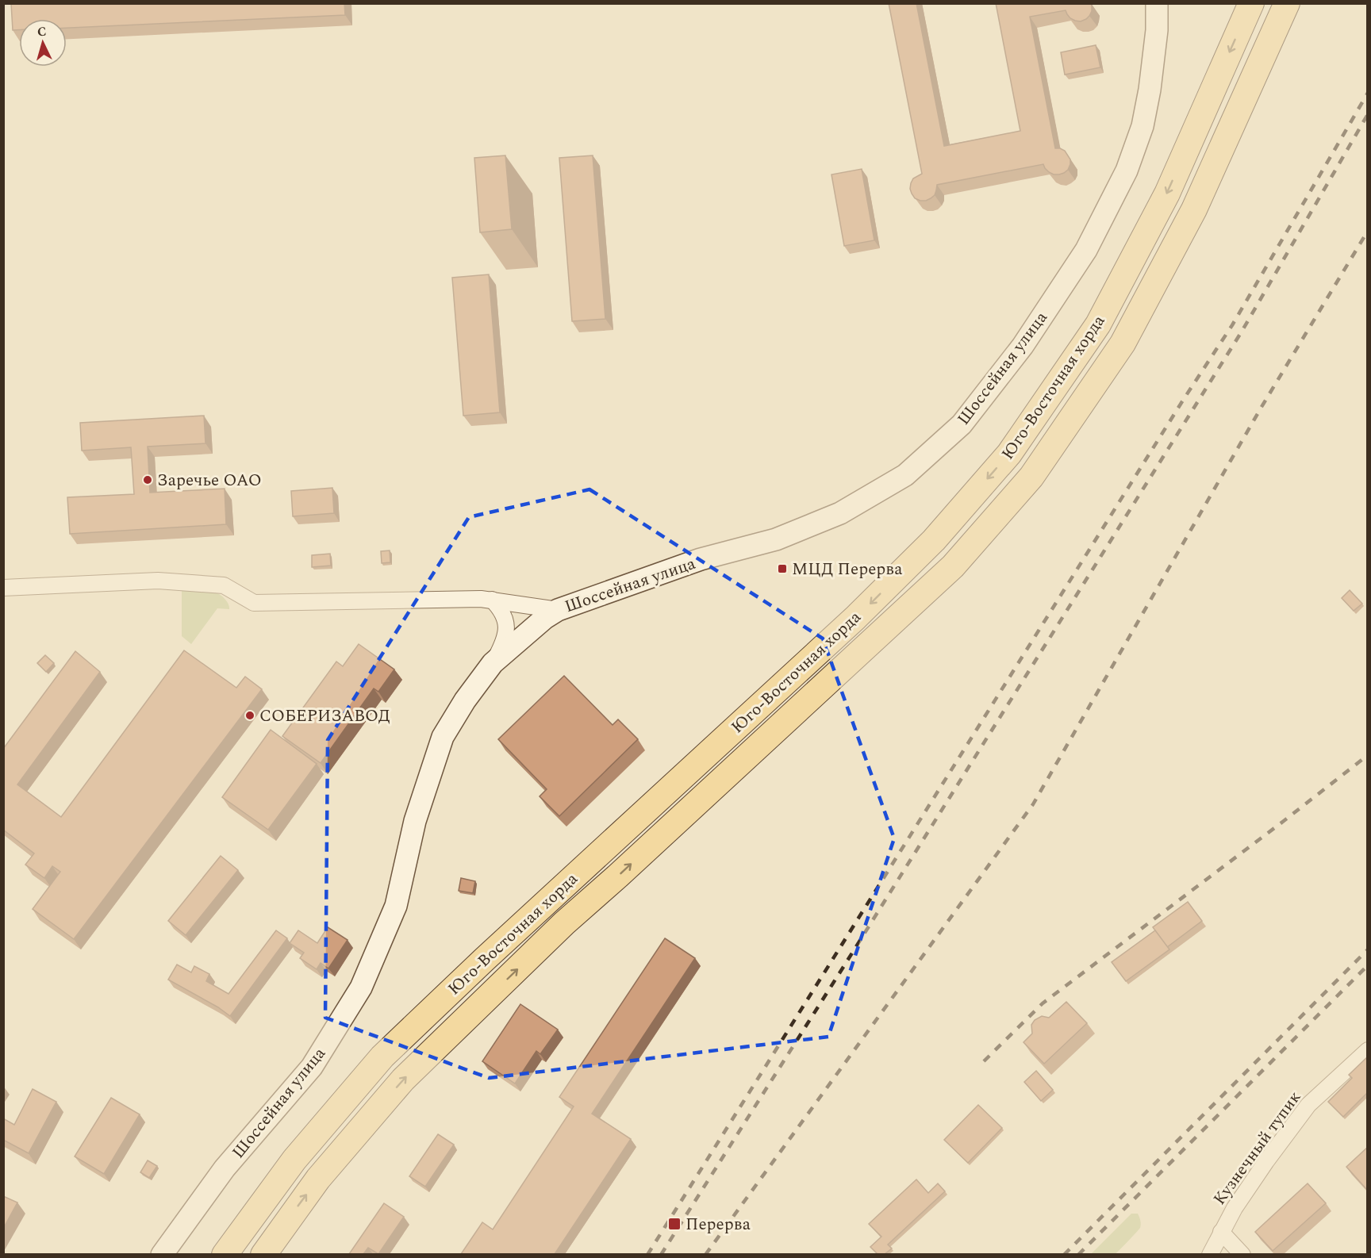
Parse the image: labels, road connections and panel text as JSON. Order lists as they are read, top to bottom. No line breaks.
{"streets":{"main road":["Шоссейная улица","Юго-Восточная хорда"],"street":["Кузнечный тупик"]},"places":{"other":["Заречье ОАО","СОБЕРИЗАВОД"],"transit":["МЦД Перерва","Перерва"]},"north":"top"}
